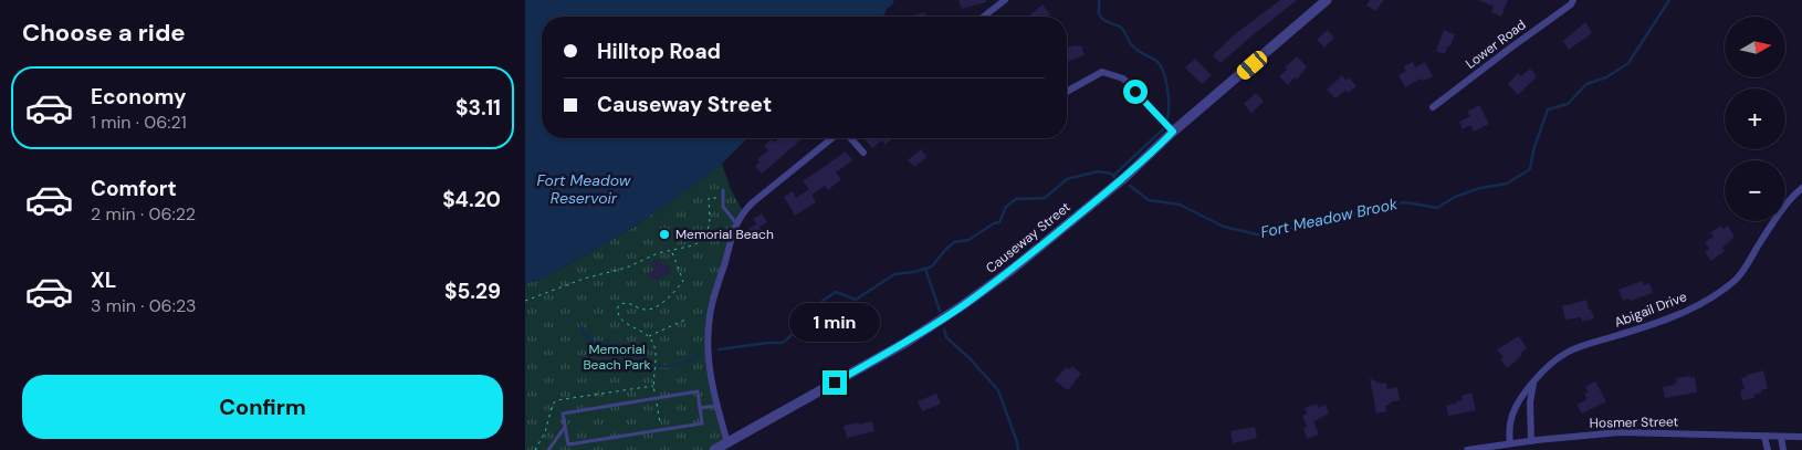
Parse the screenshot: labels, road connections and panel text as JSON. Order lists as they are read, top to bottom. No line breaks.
{"streets":{"street":["Lower Road","Causeway Street","Abigail Drive","Hosmer Street"]},"crossings":[["Abigail Drive","Hosmer Street"]],"water":["Fort Meadow Reservoir","Fort Meadow Brook"],"parks":["Memorial Beach Park"],"places":["Memorial Beach"],"north":"right","page":{"heading":"Choose a ride","map_buttons":["+","−"],"banner":["Hilltop Road","Causeway Street"],"list":[{"name":"Economy","note":"1 min · 06:21","value":"$3.11"},{"name":"Comfort","note":"2 min · 06:22","value":"$4.20"},{"name":"XL","note":"3 min · 06:23","value":"$5.29"}],"bubble":"1 min","buttons":"Confirm"}}
